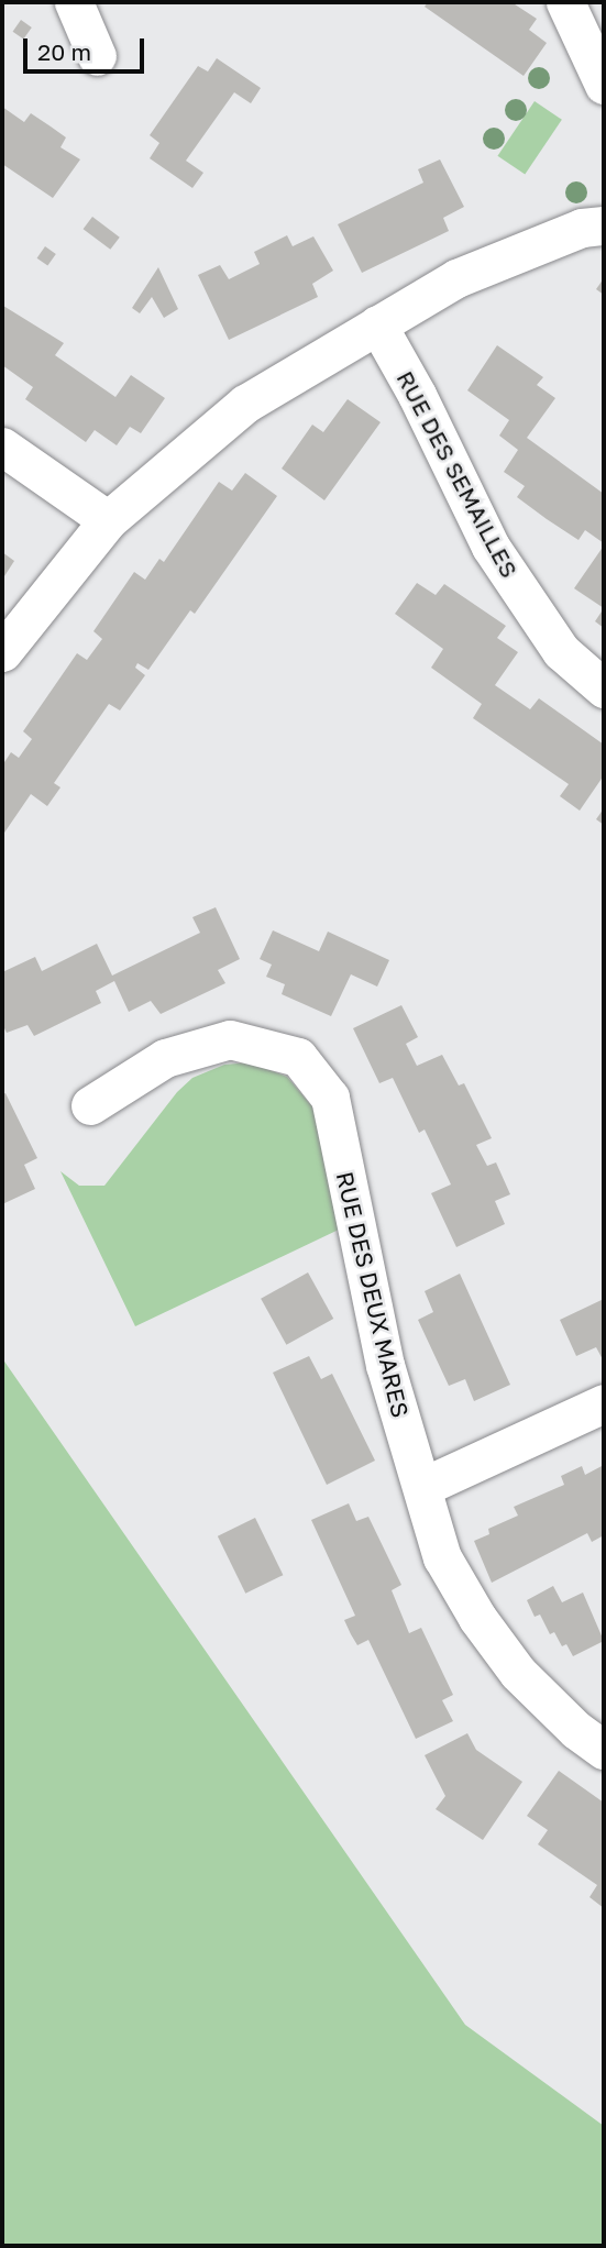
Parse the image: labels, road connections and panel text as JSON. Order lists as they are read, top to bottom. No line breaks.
{"streets":{"street":["RUE DES SEMAILLES","RUE DES DEUX MARES"]},"scale_bar":"20 m"}
